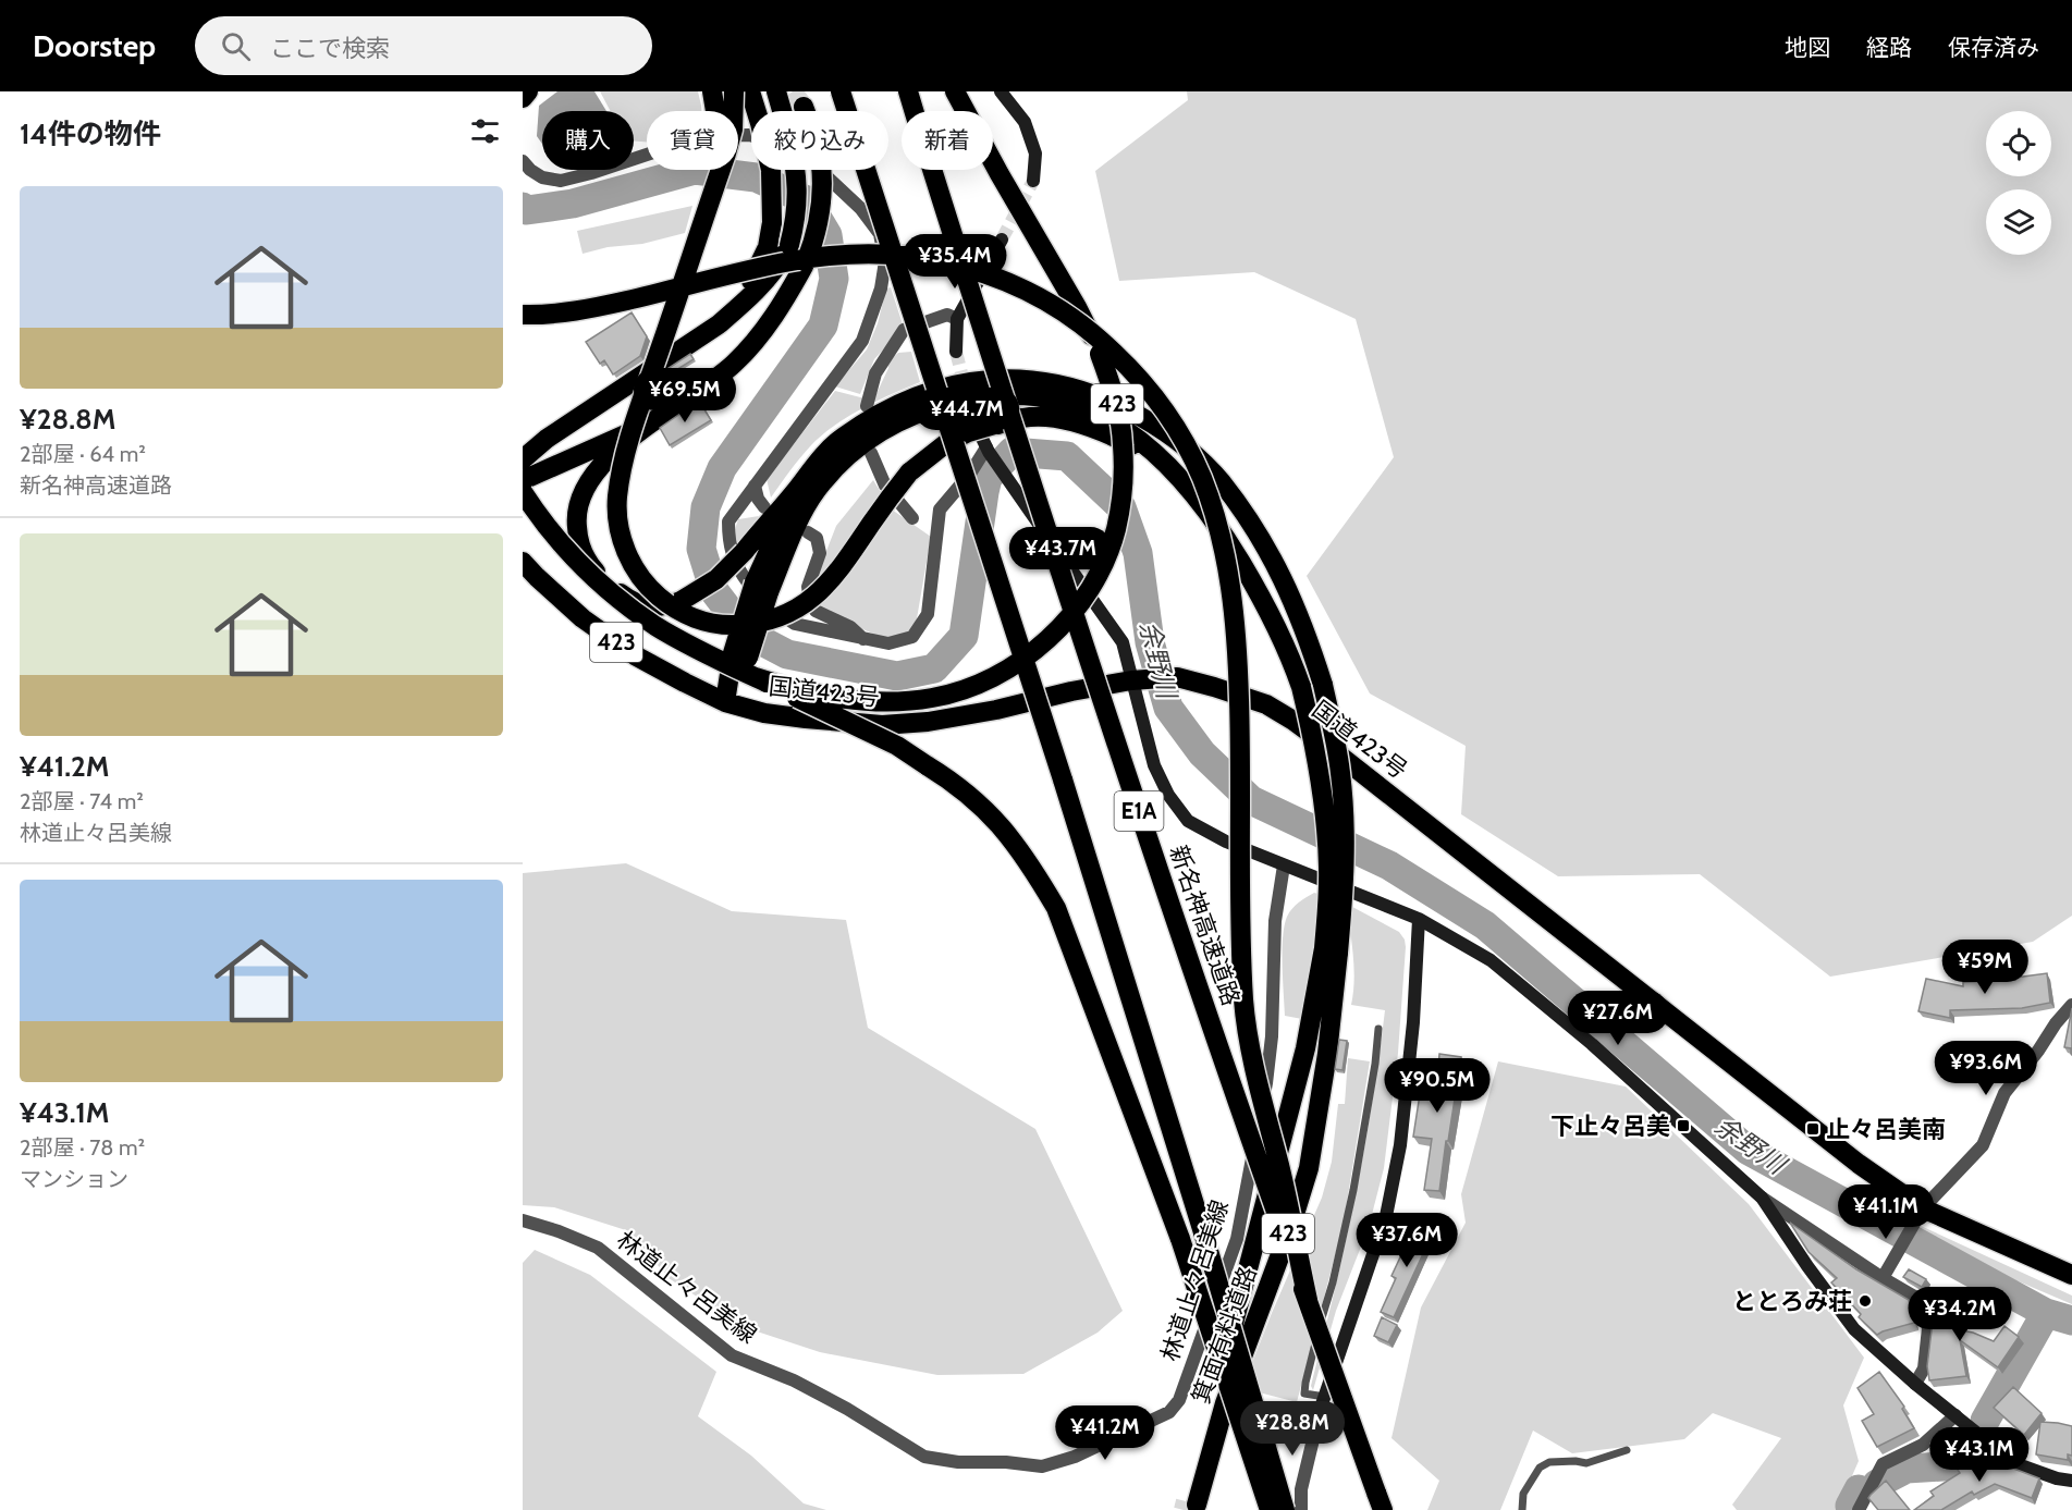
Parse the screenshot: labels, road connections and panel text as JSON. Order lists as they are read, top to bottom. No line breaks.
{"streets":{"highway":["423","国道423号","E1A","新名神高速道路","箕面有料道路"],"street":["林道止々呂美線"]},"crossings":[["423","国道423号"],["423","箕面有料道路"]],"water":["余野川"],"places":{"transit":["下止々呂美","止々呂美南"],"other":["ととろみ荘"]},"page":{"header":"Doorstep","search":"ここで検索","nav":["地図","経路","保存済み"],"heading":"14件の物件","chip":["購入","賃貸","絞り込み","新着"],"list":[{"name":"¥28.8M","note":"2部屋 · 64 m² · 新名神高速道路"},{"name":"¥41.2M","note":"2部屋 · 74 m² · 林道止々呂美線"},{"name":"¥43.1M","note":"2部屋 · 78 m² · マンション"}],"price":["¥35.4M","¥69.5M","¥44.7M","¥43.7M","¥59M","¥27.6M","¥93.6M","¥90.5M","¥41.1M","¥37.6M","¥34.2M","¥28.8M","¥41.2M","¥43.1M"]}}
